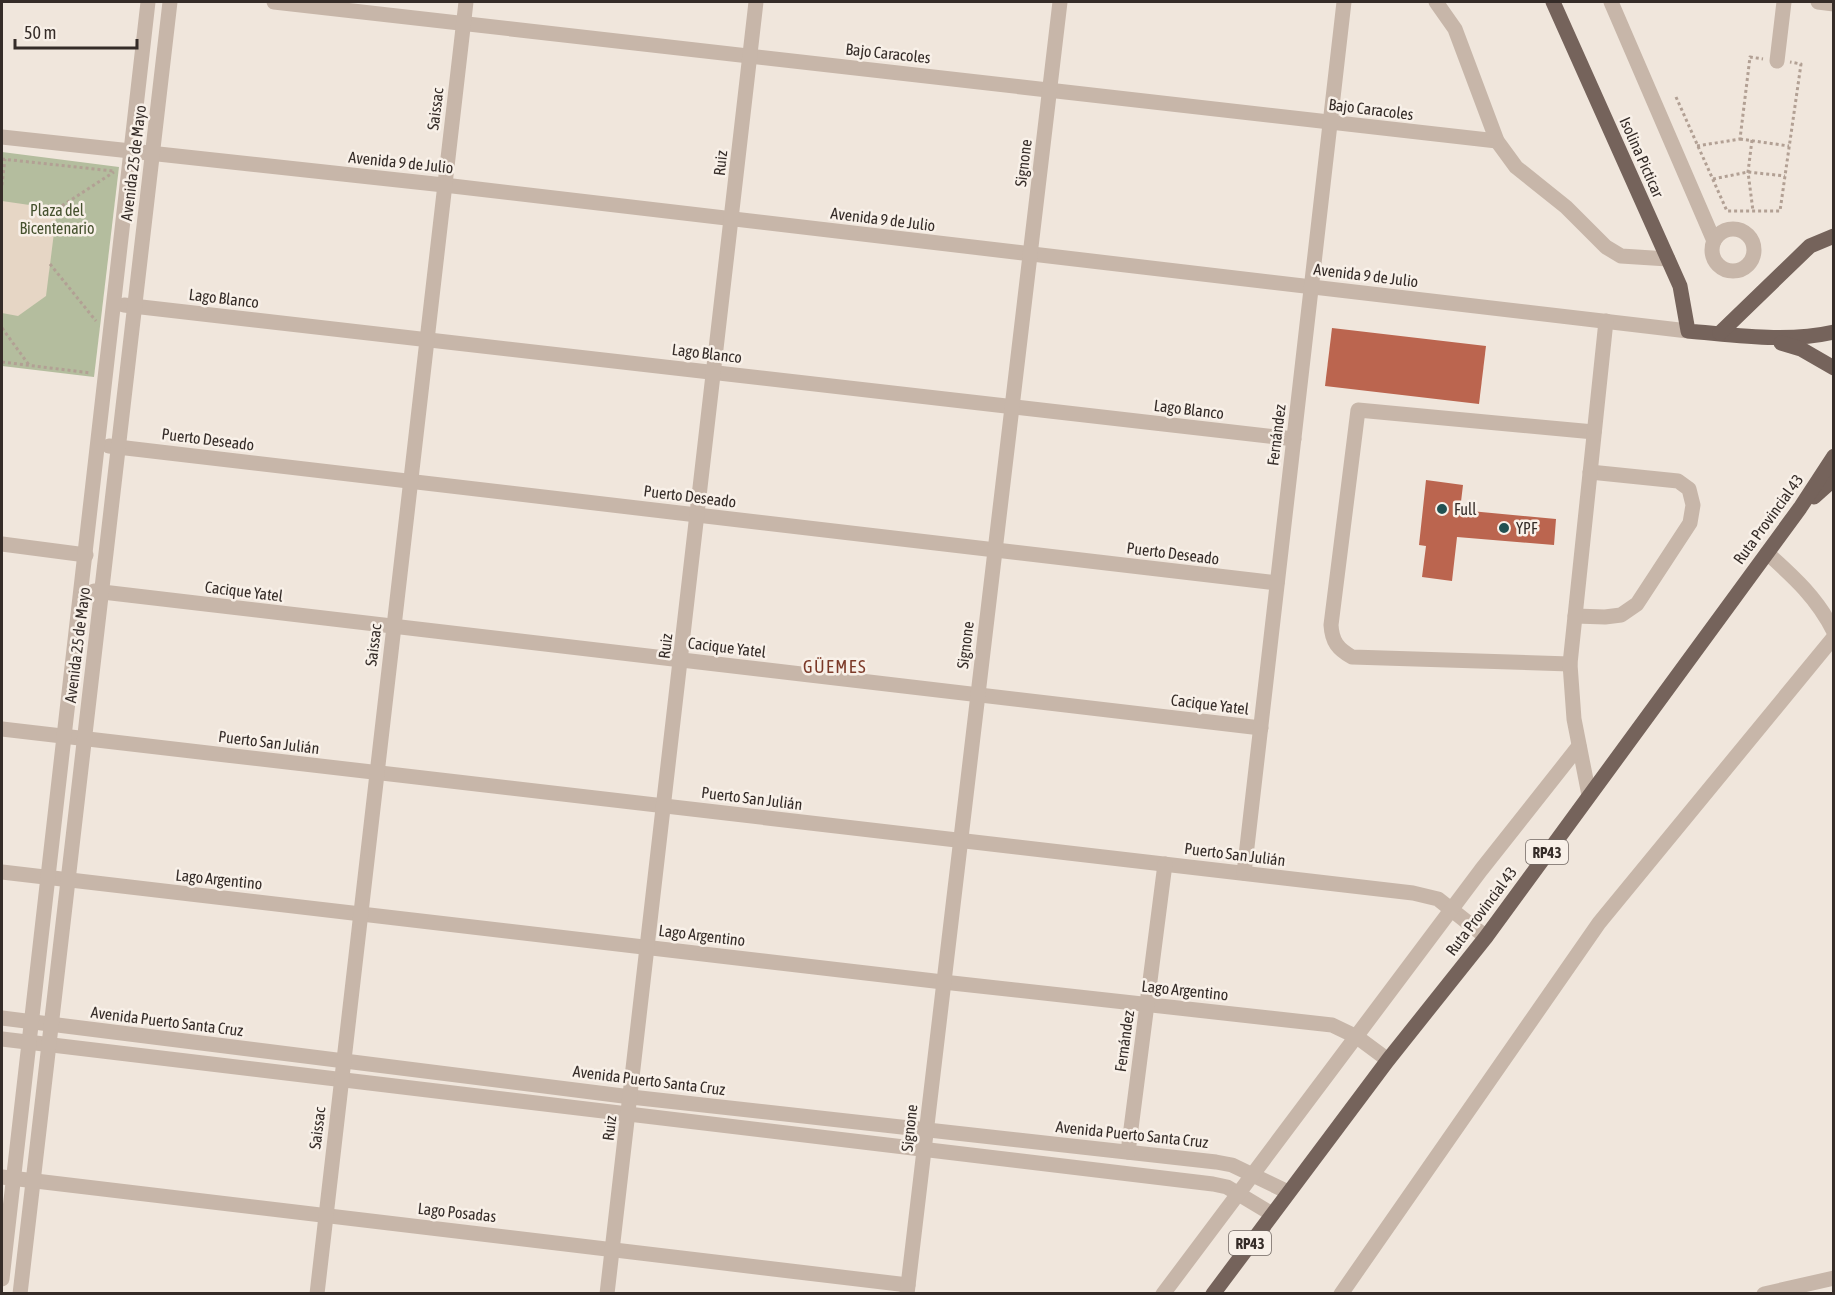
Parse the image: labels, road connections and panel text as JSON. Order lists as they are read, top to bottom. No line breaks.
{"streets":{"main road":["Isolina Picticar","Avenida 9 de Julio","Ruta Provincial 43","RP43"],"street":["Bajo Caracoles","Saissac","Avenida 25 de Mayo","Ruiz","Signone","Lago Blanco","Fernández","Puerto Deseado","Cacique Yatel","Puerto San Julián","Lago Argentino","Avenida Puerto Santa Cruz","Lago Posadas"]},"crossings":[["Bajo Caracoles","Saissac"],["Bajo Caracoles","Ruiz"],["Bajo Caracoles","Signone"],["Bajo Caracoles","Fernández"],["Saissac","Avenida 9 de Julio"],["Saissac","Lago Blanco"],["Saissac","Puerto Deseado"],["Saissac","Cacique Yatel"],["Saissac","Puerto San Julián"],["Saissac","Lago Argentino"],["Saissac","Avenida Puerto Santa Cruz"],["Saissac","Lago Posadas"],["Isolina Picticar","Avenida 9 de Julio"],["Avenida 9 de Julio","Avenida 25 de Mayo"],["Avenida 9 de Julio","Ruiz"],["Avenida 9 de Julio","Signone"],["Avenida 9 de Julio","Fernández"],["Avenida 25 de Mayo","Lago Blanco"],["Avenida 25 de Mayo","Puerto Deseado"],["Avenida 25 de Mayo","Cacique Yatel"],["Avenida 25 de Mayo","Puerto San Julián"],["Avenida 25 de Mayo","Lago Argentino"],["Avenida 25 de Mayo","Avenida Puerto Santa Cruz"],["Avenida 25 de Mayo","Lago Posadas"],["Ruiz","Lago Blanco"],["Ruiz","Puerto Deseado"],["Ruiz","Cacique Yatel"],["Ruiz","Puerto San Julián"],["Ruiz","Lago Argentino"],["Ruiz","Avenida Puerto Santa Cruz"],["Ruiz","Lago Posadas"],["Signone","Lago Blanco"],["Signone","Puerto Deseado"],["Signone","Cacique Yatel"],["Signone","Puerto San Julián"],["Signone","Lago Argentino"],["Signone","Avenida Puerto Santa Cruz"],["Signone","Lago Posadas"],["Lago Blanco","Fernández"],["Fernández","Puerto Deseado"],["Fernández","Cacique Yatel"],["Fernández","Puerto San Julián"],["Fernández","Lago Argentino"],["Fernández","Avenida Puerto Santa Cruz"],["Ruta Provincial 43","Puerto San Julián"],["Ruta Provincial 43","RP43"],["Ruta Provincial 43","Lago Argentino"],["Ruta Provincial 43","Avenida Puerto Santa Cruz"]],"districts":["GÜEMES"],"parks":["Plaza del Bicentenario"],"places":["Full","YPF"],"scale_bar":"50 m"}
